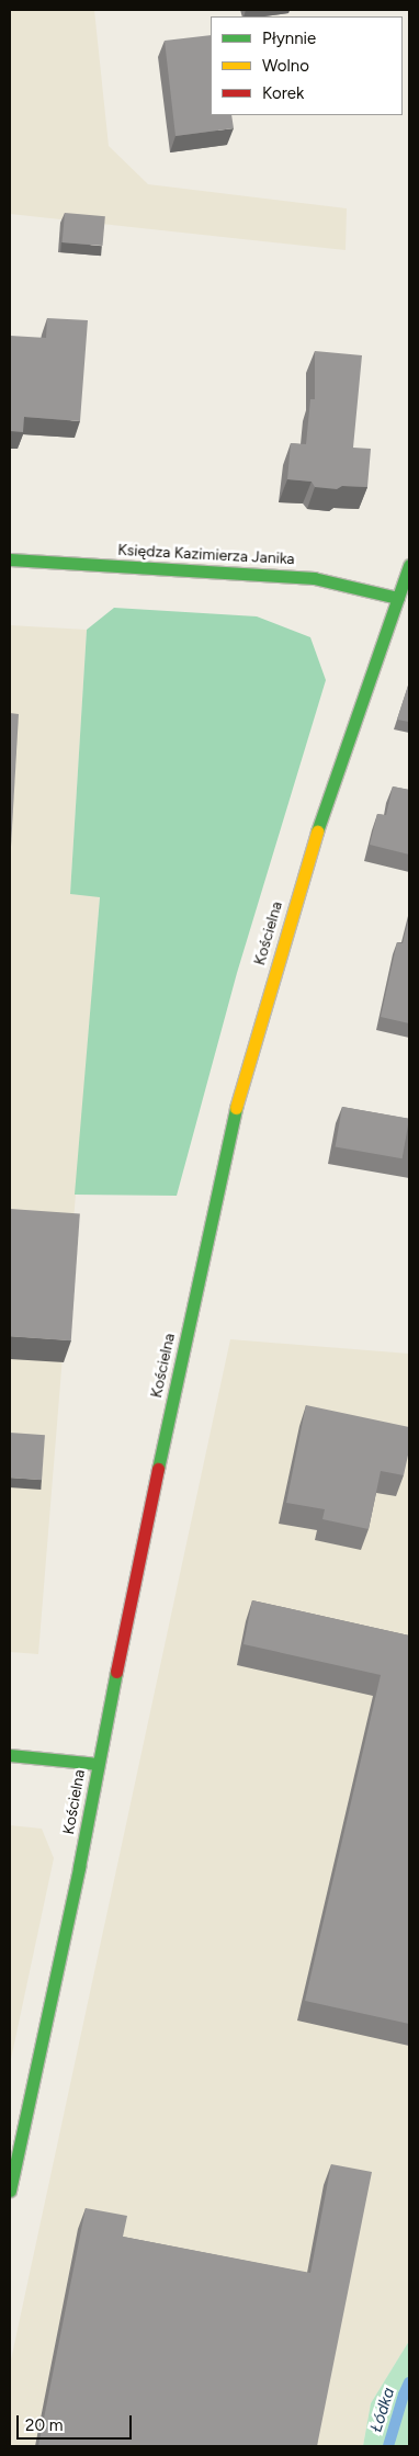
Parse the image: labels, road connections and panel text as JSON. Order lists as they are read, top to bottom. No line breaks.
{"streets":{"street":["Księdza Kazimierza Janika","Kościelna"]},"crossings":[["Księdza Kazimierza Janika","Kościelna"]],"water":["Łódka"],"legend":["Płynnie","Wolno","Korek"],"scale_bar":"20 m"}
